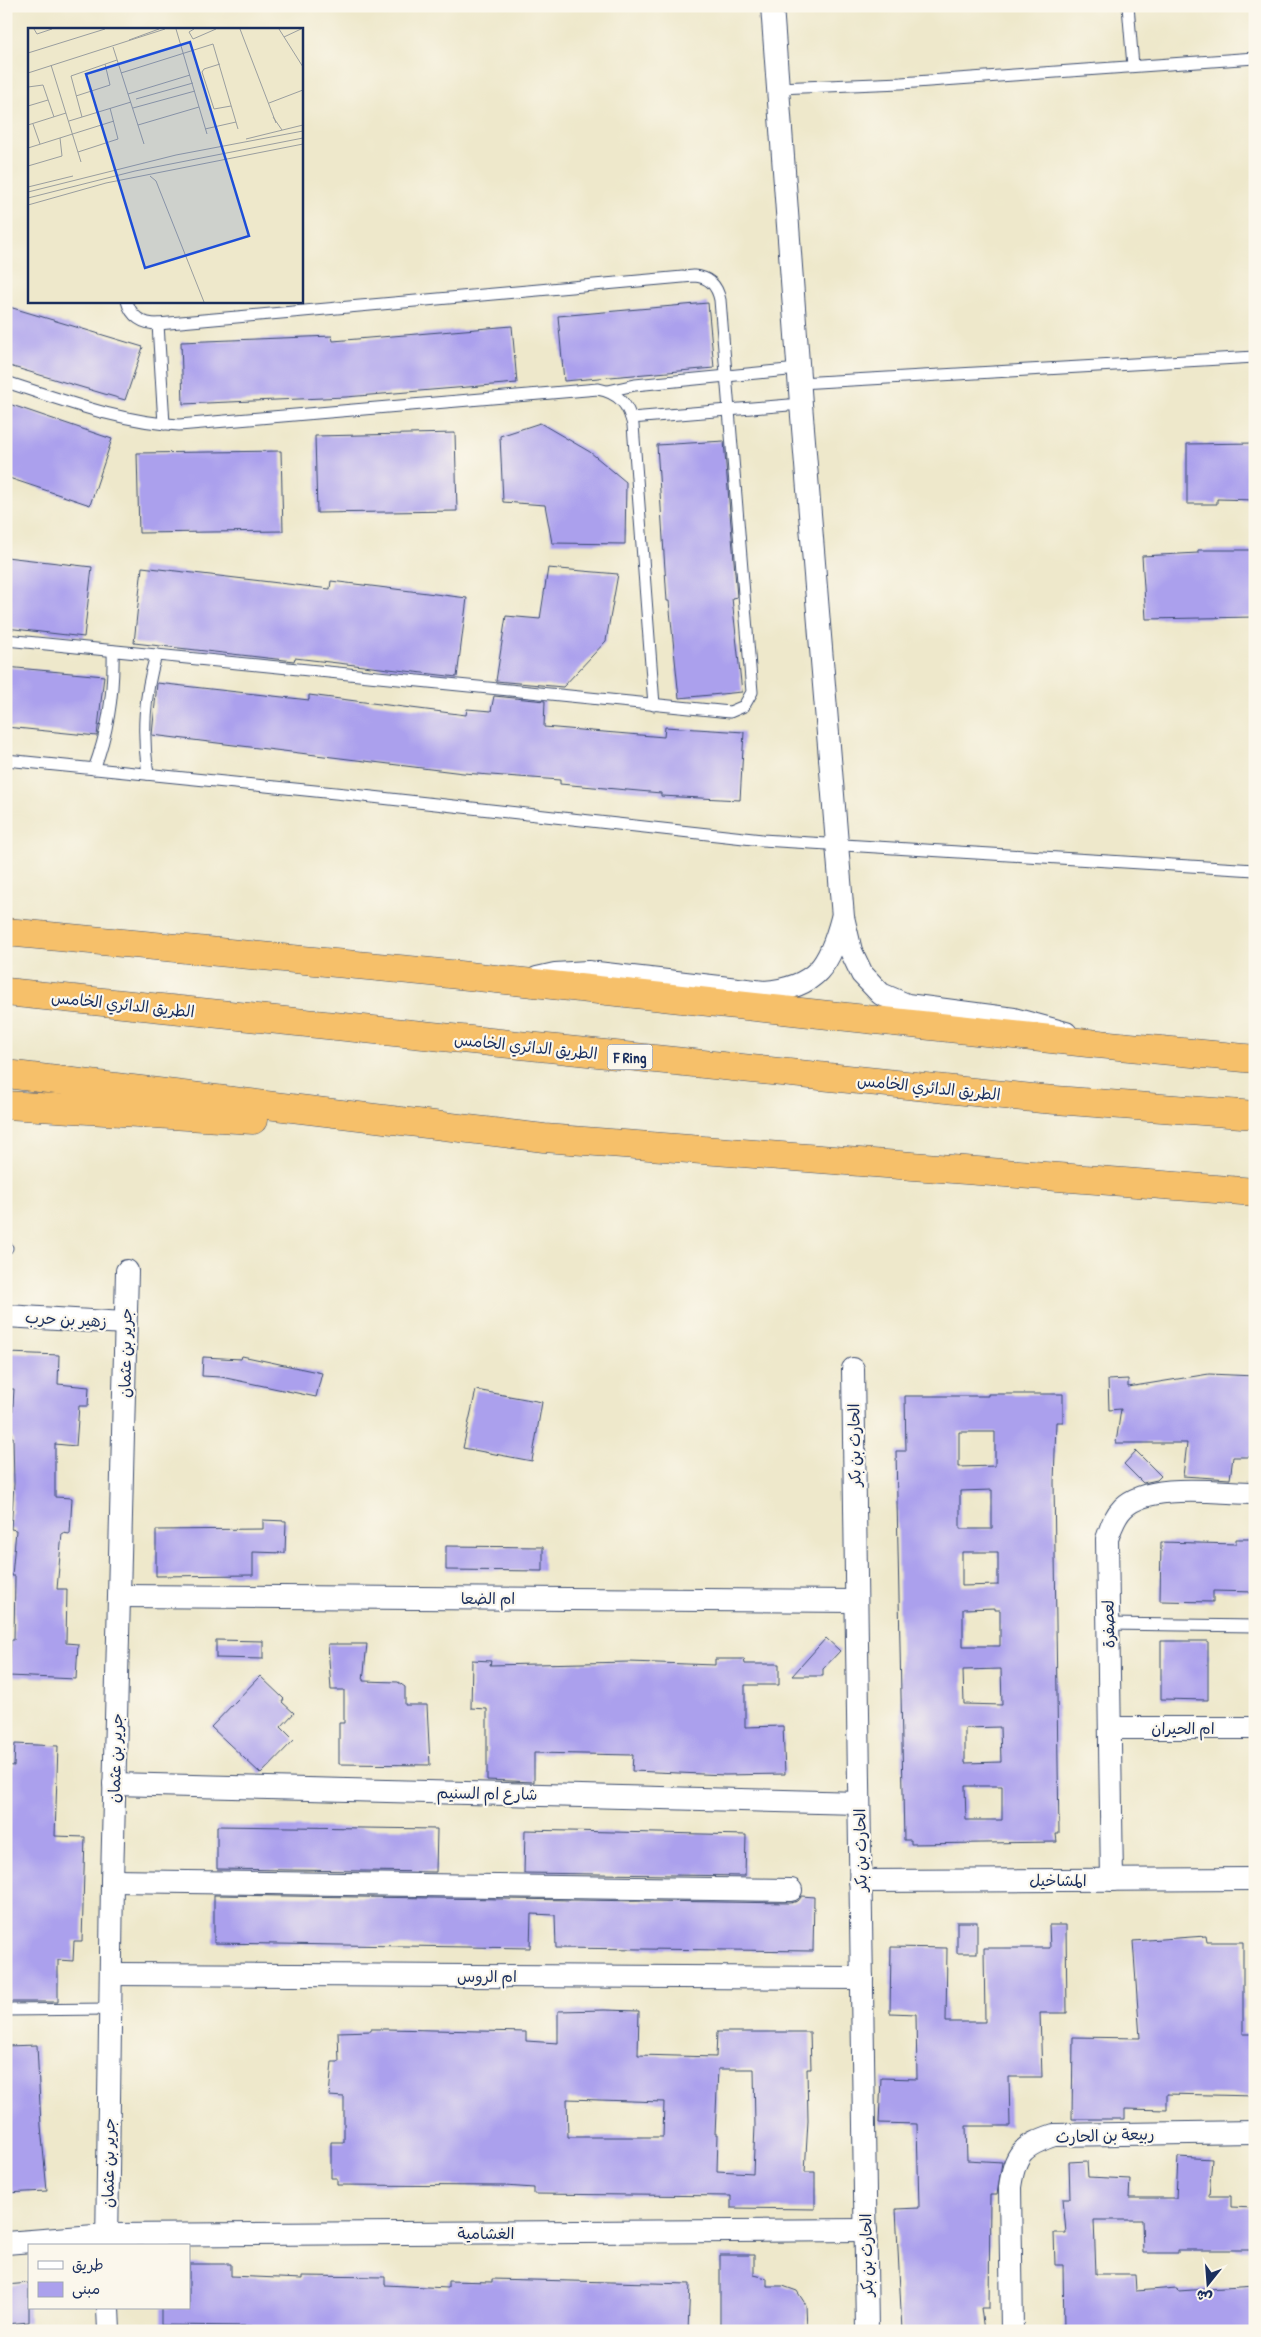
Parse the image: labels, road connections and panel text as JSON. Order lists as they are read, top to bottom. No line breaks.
{"streets":{"highway":["الطريق الدائري الخامس","F Ring"],"street":["زهير بن حرب","جرير بن عثمان","الحارث بن بكر","ام الضعا","لعصفرة","ام الحيران","شارع ام السنيم","المشاخيل","ام الروس","ربيعة بن الحارث","الغشامية"]},"crossings":[["زهير بن حرب","جرير بن عثمان"],["جرير بن عثمان","ام الضعا"],["جرير بن عثمان","شارع ام السنيم"],["جرير بن عثمان","ام الروس"],["جرير بن عثمان","الغشامية"],["الحارث بن بكر","ام الضعا"],["الحارث بن بكر","شارع ام السنيم"],["الحارث بن بكر","المشاخيل"],["الحارث بن بكر","ام الروس"],["الحارث بن بكر","الغشامية"],["لعصفرة","ام الحيران"],["لعصفرة","المشاخيل"]],"legend":["طريق","مبنى"],"north":"bottom"}
